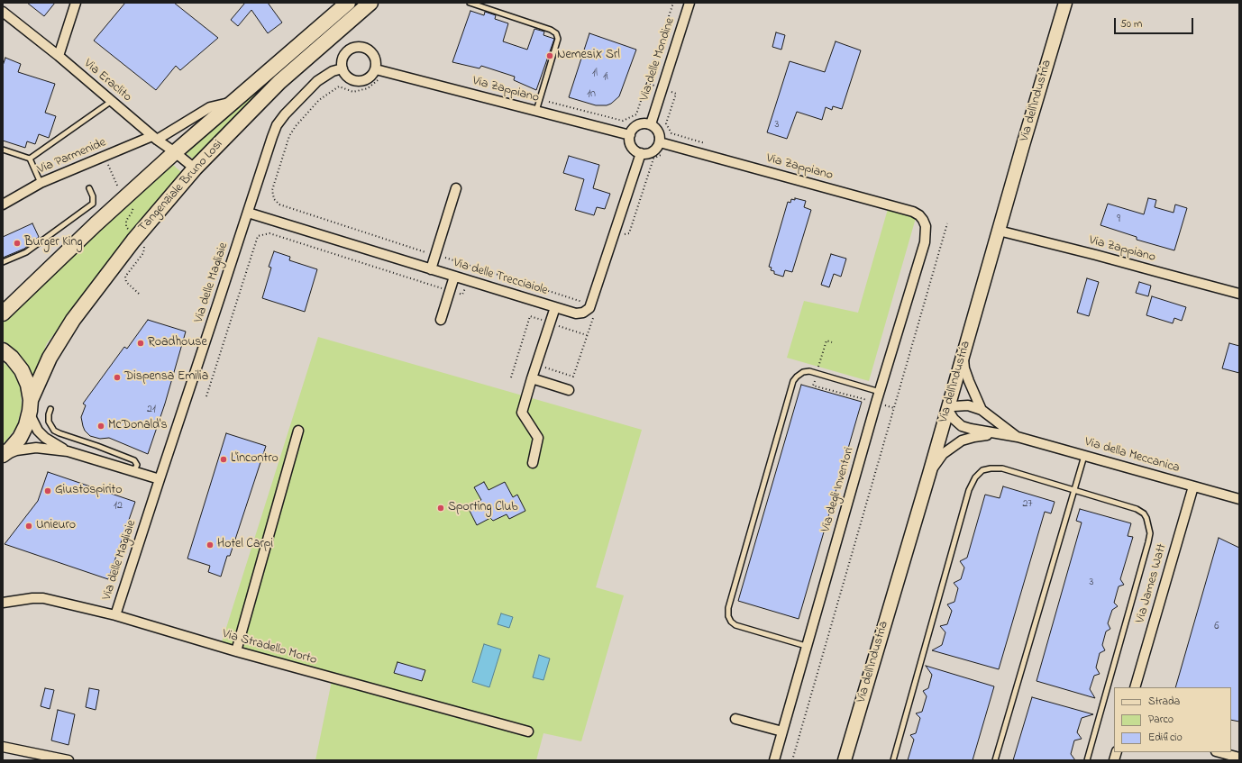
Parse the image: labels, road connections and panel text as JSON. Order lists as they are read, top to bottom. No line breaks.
{"streets":{"main road":["Tangenziale Bruno Losi"],"street":["Via delle Mondine","Via Eraclito","Via Zappiano","Via dell'Industria","Via Parmenide","Via delle Trecciaiole","Via delle Magliaie","Via della Meccanica","Via degli Inventori","Via James Watt","Via Stradello Morto"]},"crossings":[["Via delle Mondine","Via Zappiano"],["Via delle Mondine","Via delle Trecciaiole"],["Via Eraclito","Via Parmenide"],["Via Eraclito","Tangenziale Bruno Losi"],["Via Zappiano","Via dell'Industria"],["Via Zappiano","Via delle Trecciaiole"],["Via Zappiano","Via delle Magliaie"],["Via Zappiano","Via degli Inventori"],["Via dell'Industria","Via della Meccanica"],["Via Parmenide","Tangenziale Bruno Losi"],["Via delle Trecciaiole","Via delle Magliaie"],["Via delle Magliaie","Via Stradello Morto"],["Via della Meccanica","Via James Watt"]],"places":["NemesiX Srl","Burger King","Roadhouse","Dispensa Emilia","McDonald's","L'incontro","Giustospirito","Sporting Club","Unieuro","Hotel Carpi"],"house_numbers":["1l","1i","1n","3","9","21","27","12","3","6"],"legend":["Strada","Parco","Edificio"],"scale_bar":"50 m"}
